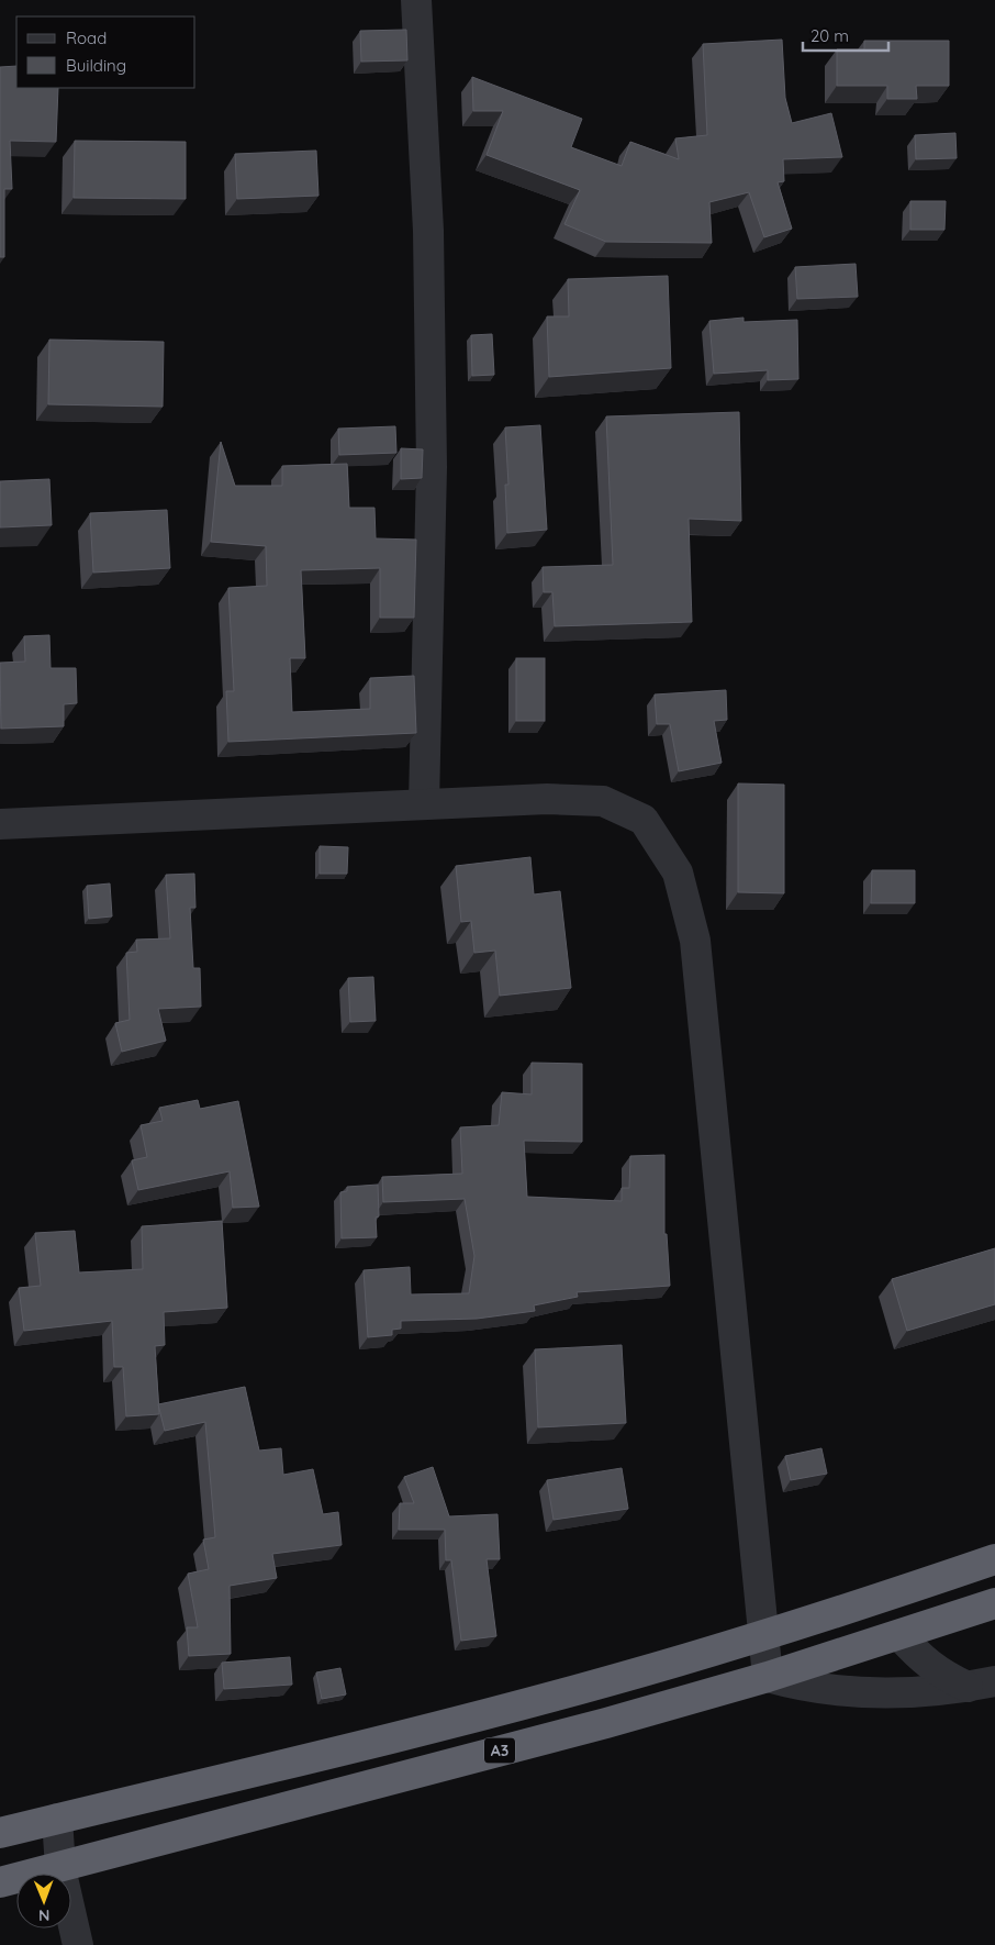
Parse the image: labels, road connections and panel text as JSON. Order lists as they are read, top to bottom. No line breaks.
{"streets":{"highway":["A3"]},"legend":["Road","Building"],"scale_bar":"20 m","north":"bottom"}
